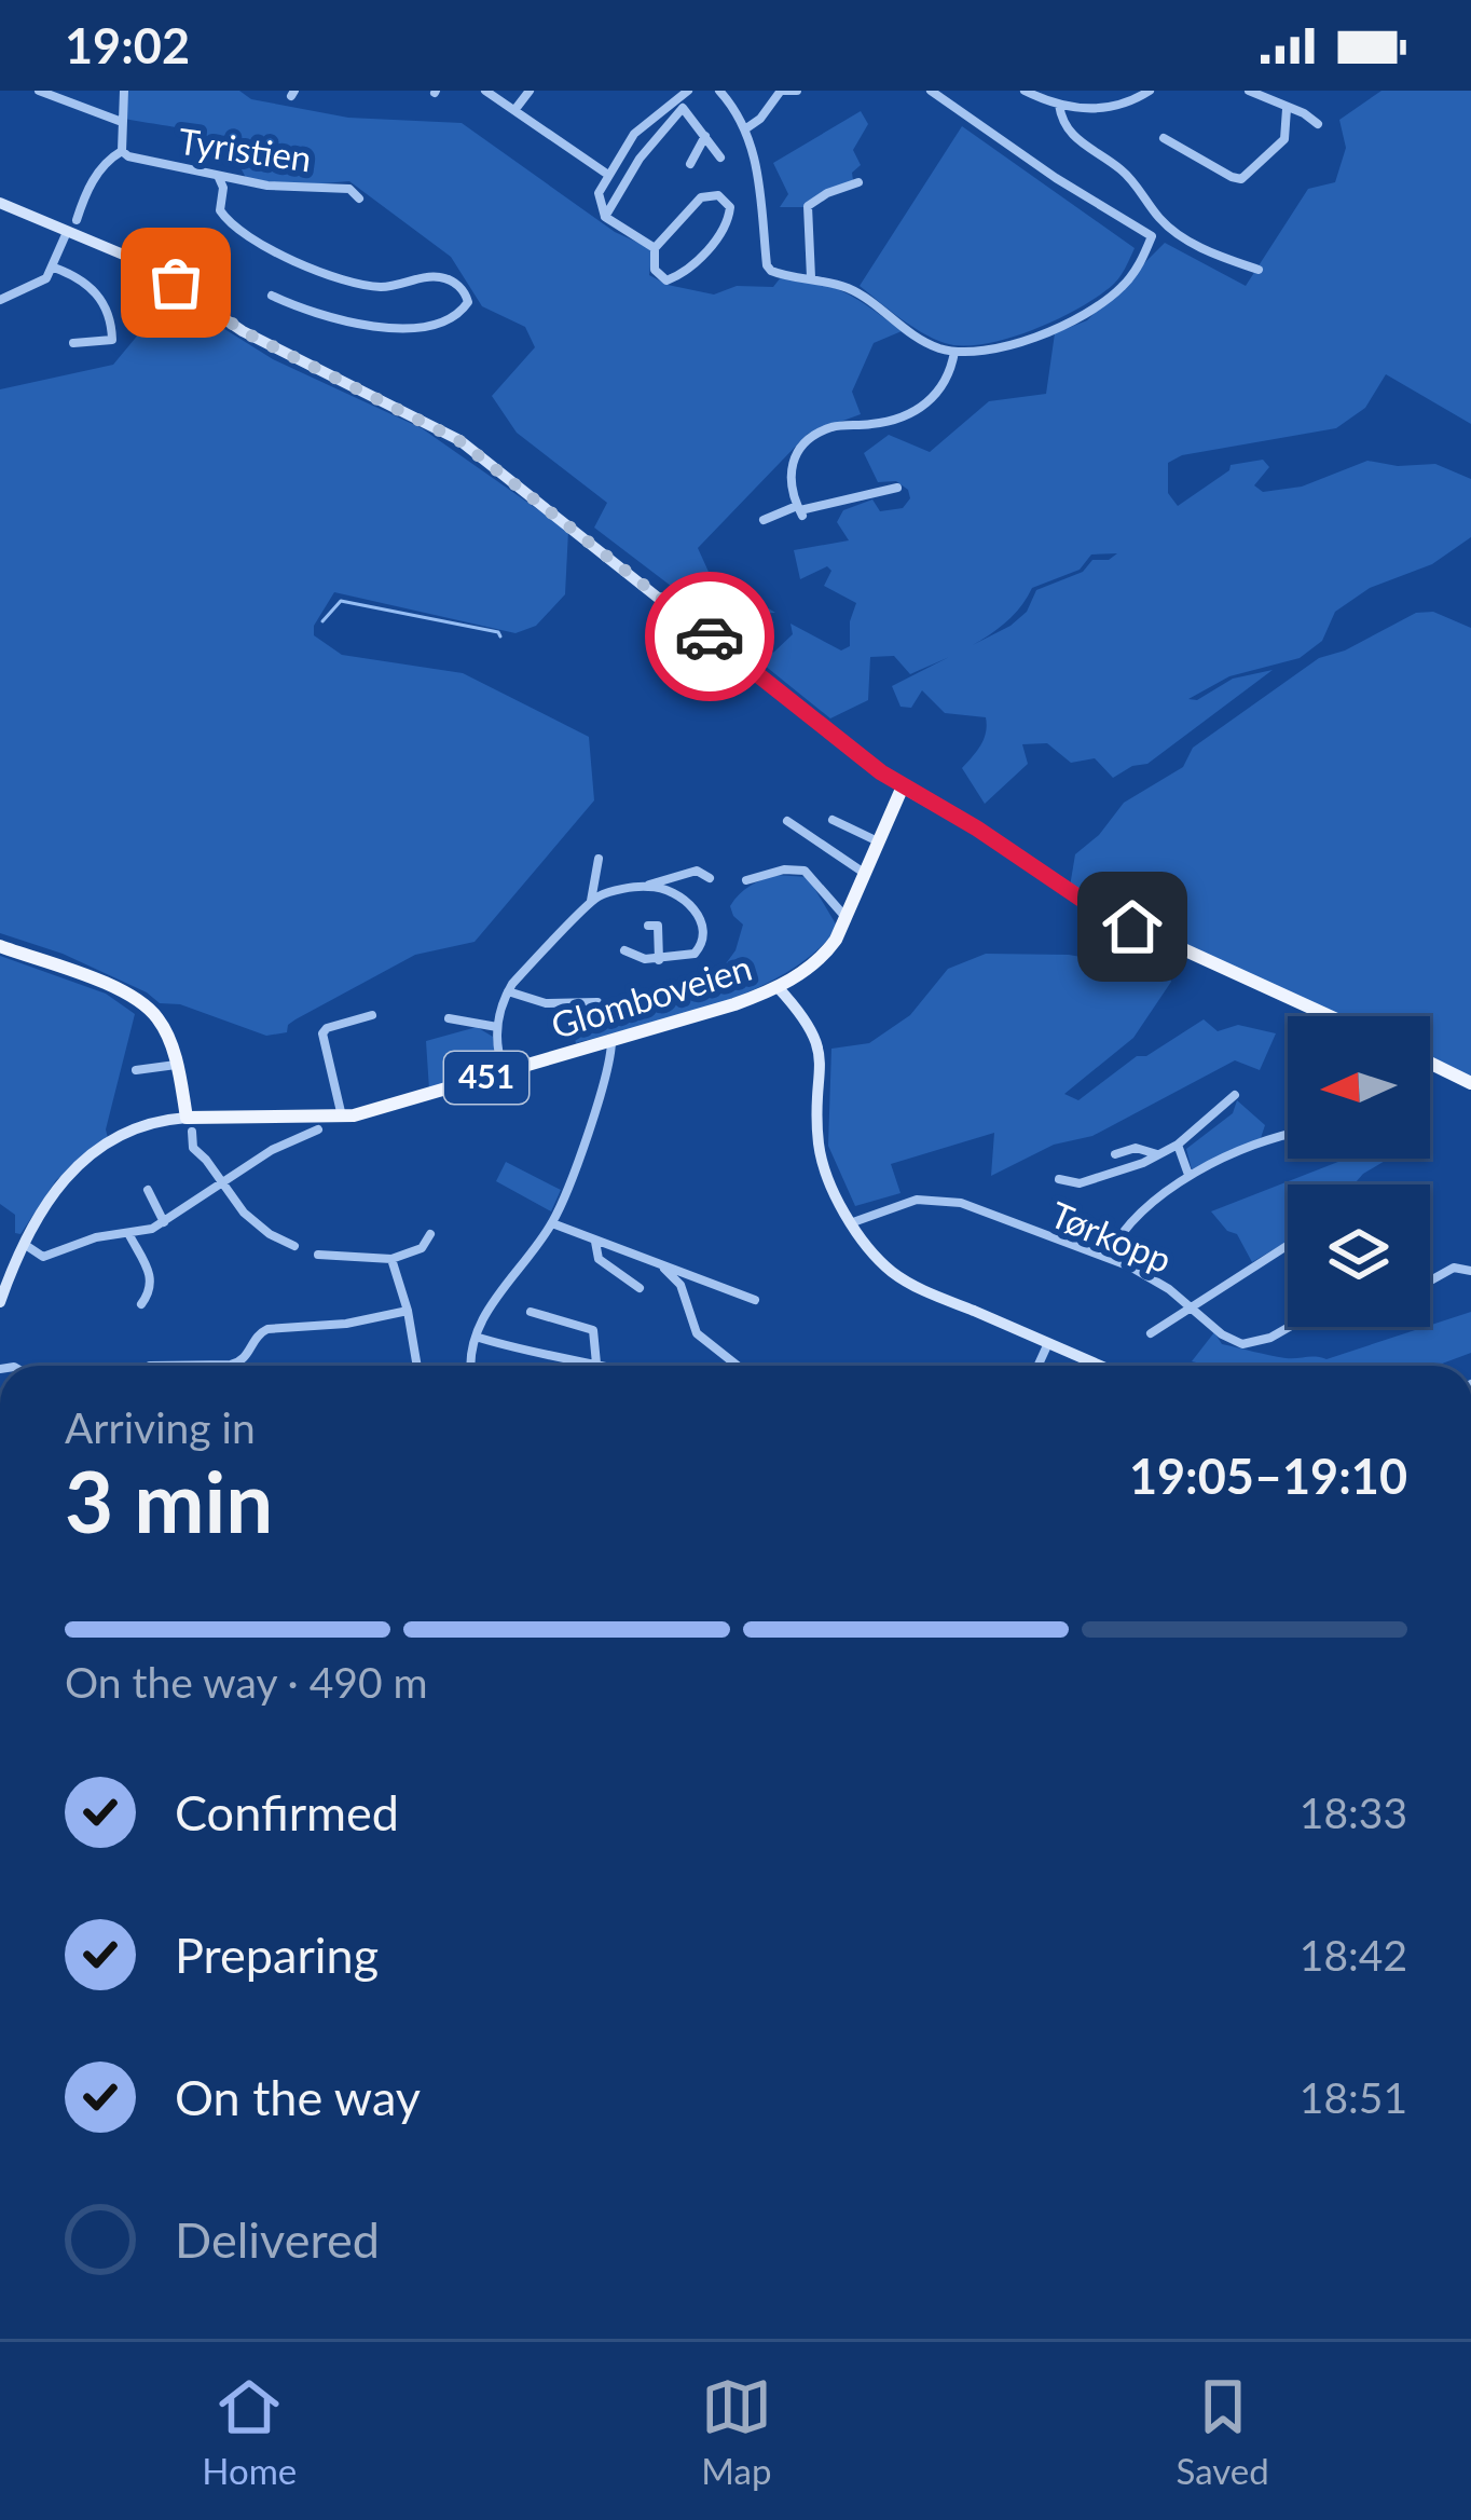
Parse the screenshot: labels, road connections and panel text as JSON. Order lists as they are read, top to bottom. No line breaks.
{"streets":{"main road":["Glomboveien","451"],"street":["Tyristien","Tørkopp"]},"north":"left","page":{"status":"19:02","heading":["3 min","Arriving in","19:05–19:10"],"bar":"On the way · 490 m","list":[["Confirmed","18:33"],["Preparing","18:42"],["On the way","18:51"],"Delivered"],"tabs":["Home","Map","Saved"]}}
